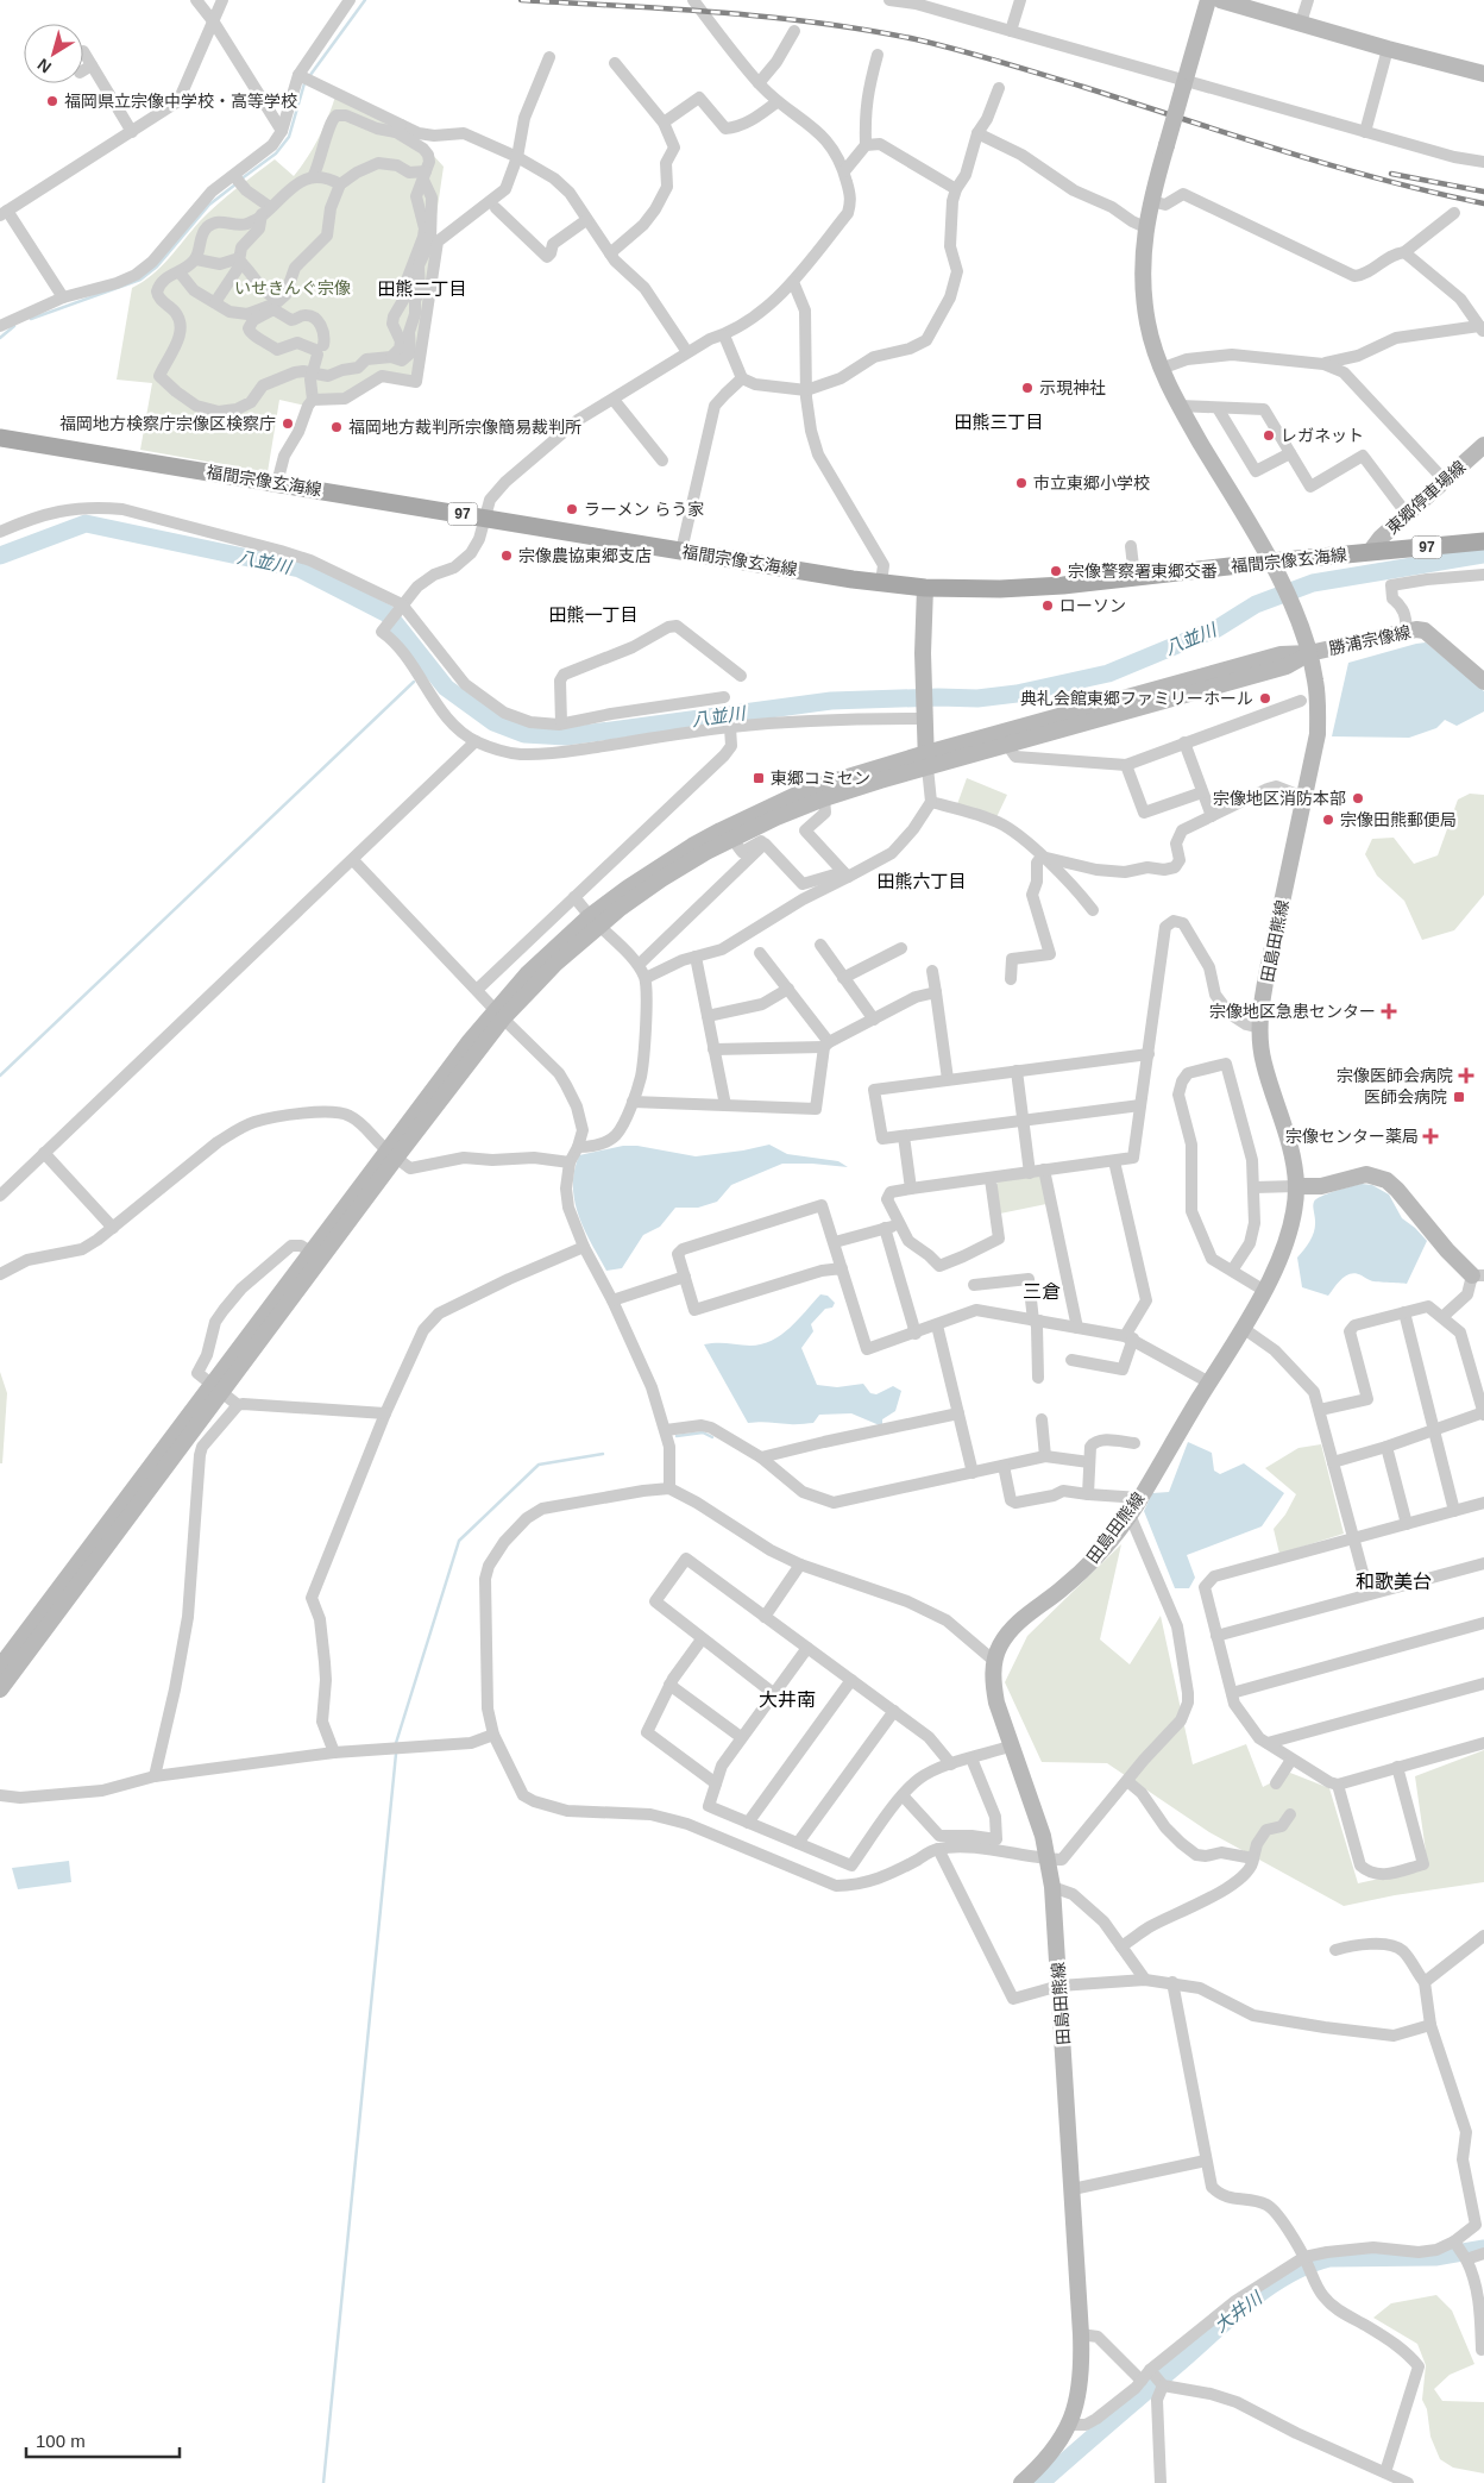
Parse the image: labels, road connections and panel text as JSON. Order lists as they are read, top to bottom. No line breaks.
{"streets":{"main road":["福間宗像玄海線","97"],"street":["東郷停車場線","勝浦宗像線","田島田熊線"]},"crossings":[["福間宗像玄海線","東郷停車場線"],["福間宗像玄海線","田島田熊線"],["勝浦宗像線","田島田熊線"]],"districts":["田熊二丁目","田熊三丁目","田熊一丁目","田熊六丁目","三倉","和歌美台","大井南"],"water":["八並川","大井川"],"parks":["いせきんぐ宗像"],"places":{"other":["福岡県立宗像中学校・高等学校","示現神社","福岡地方検察庁宗像区検察庁","福岡地方裁判所宗像簡易裁判所","レガネット","市立東郷小学校","ラーメン らう家","宗像農協東郷支店","宗像警察署東郷交番","ローソン","典礼会館東郷ファミリーホール","宗像地区消防本部","宗像田熊郵便局"],"transit":["東郷コミセン","医師会病院"],"health":["宗像地区急患センター","宗像医師会病院","宗像センター薬局"]},"scale_bar":"100 m","north":"bottom left"}
